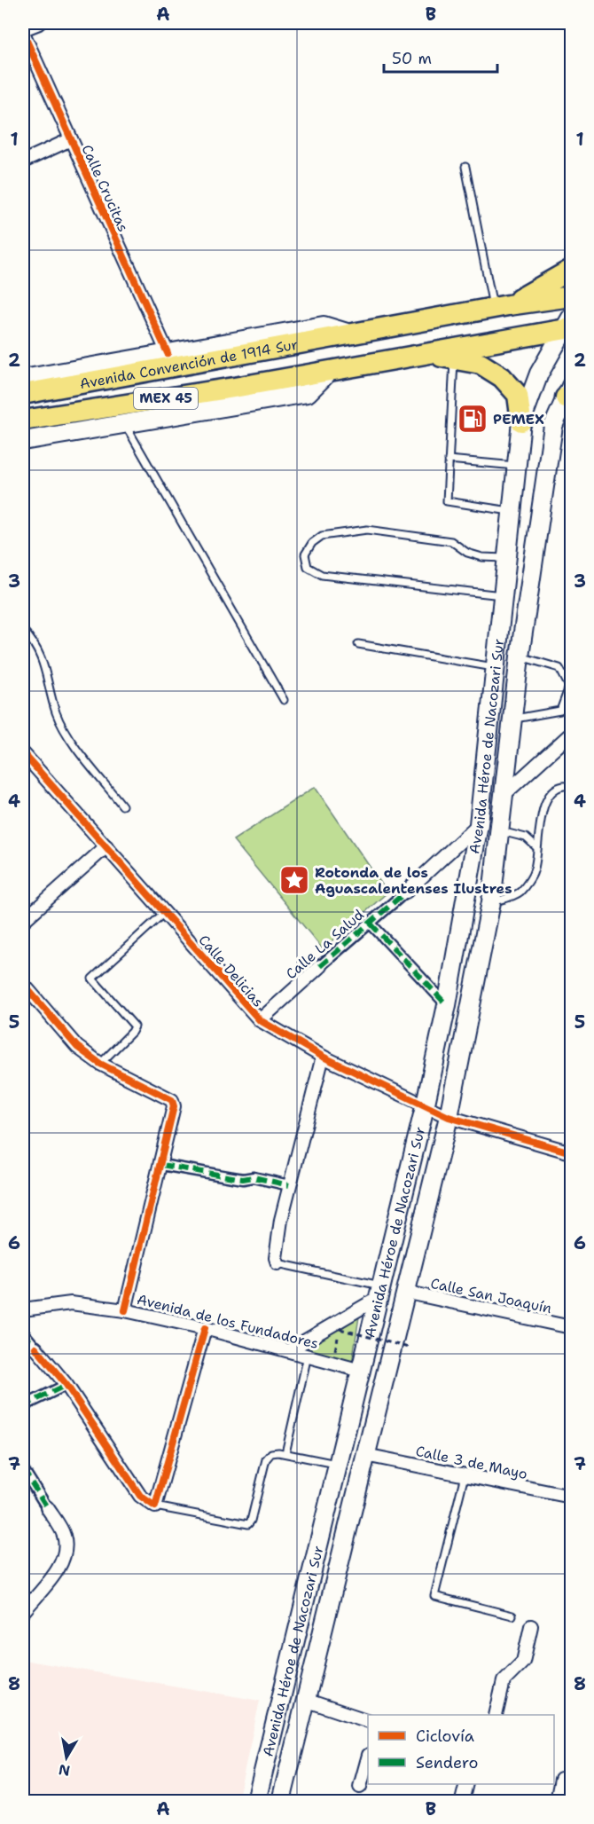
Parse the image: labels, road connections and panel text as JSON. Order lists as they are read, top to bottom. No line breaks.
{"streets":{"main road":["Avenida Convención de 1914 Sur","MEX 45","Avenida Héroe de Nacozari Sur"],"street":["Calle Crucitas","Calle La Salud","Calle Delicias","Calle San Joaquín","Avenida de los Fundadores","Calle 3 de Mayo"]},"crossings":[["Calle Crucitas","Avenida Convención de 1914 Sur"],["Avenida Convención de 1914 Sur","Avenida Héroe de Nacozari Sur"],["Avenida Héroe de Nacozari Sur","Calle La Salud"],["Avenida Héroe de Nacozari Sur","Calle Delicias"],["Avenida Héroe de Nacozari Sur","Calle San Joaquín"],["Avenida Héroe de Nacozari Sur","Avenida de los Fundadores"],["Avenida Héroe de Nacozari Sur","Calle 3 de Mayo"],["Calle La Salud","Calle Delicias"]],"places":{"fuel station":["PEMEX"],"place":["Rotonda de los Aguascalentenses Ilustres"]},"legend":["Ciclovía","Sendero"],"scale_bar":"50 m","north":"bottom","grid":{"columns":["A","B"],"rows":["1","2","3","4","5","6","7","8"]}}
